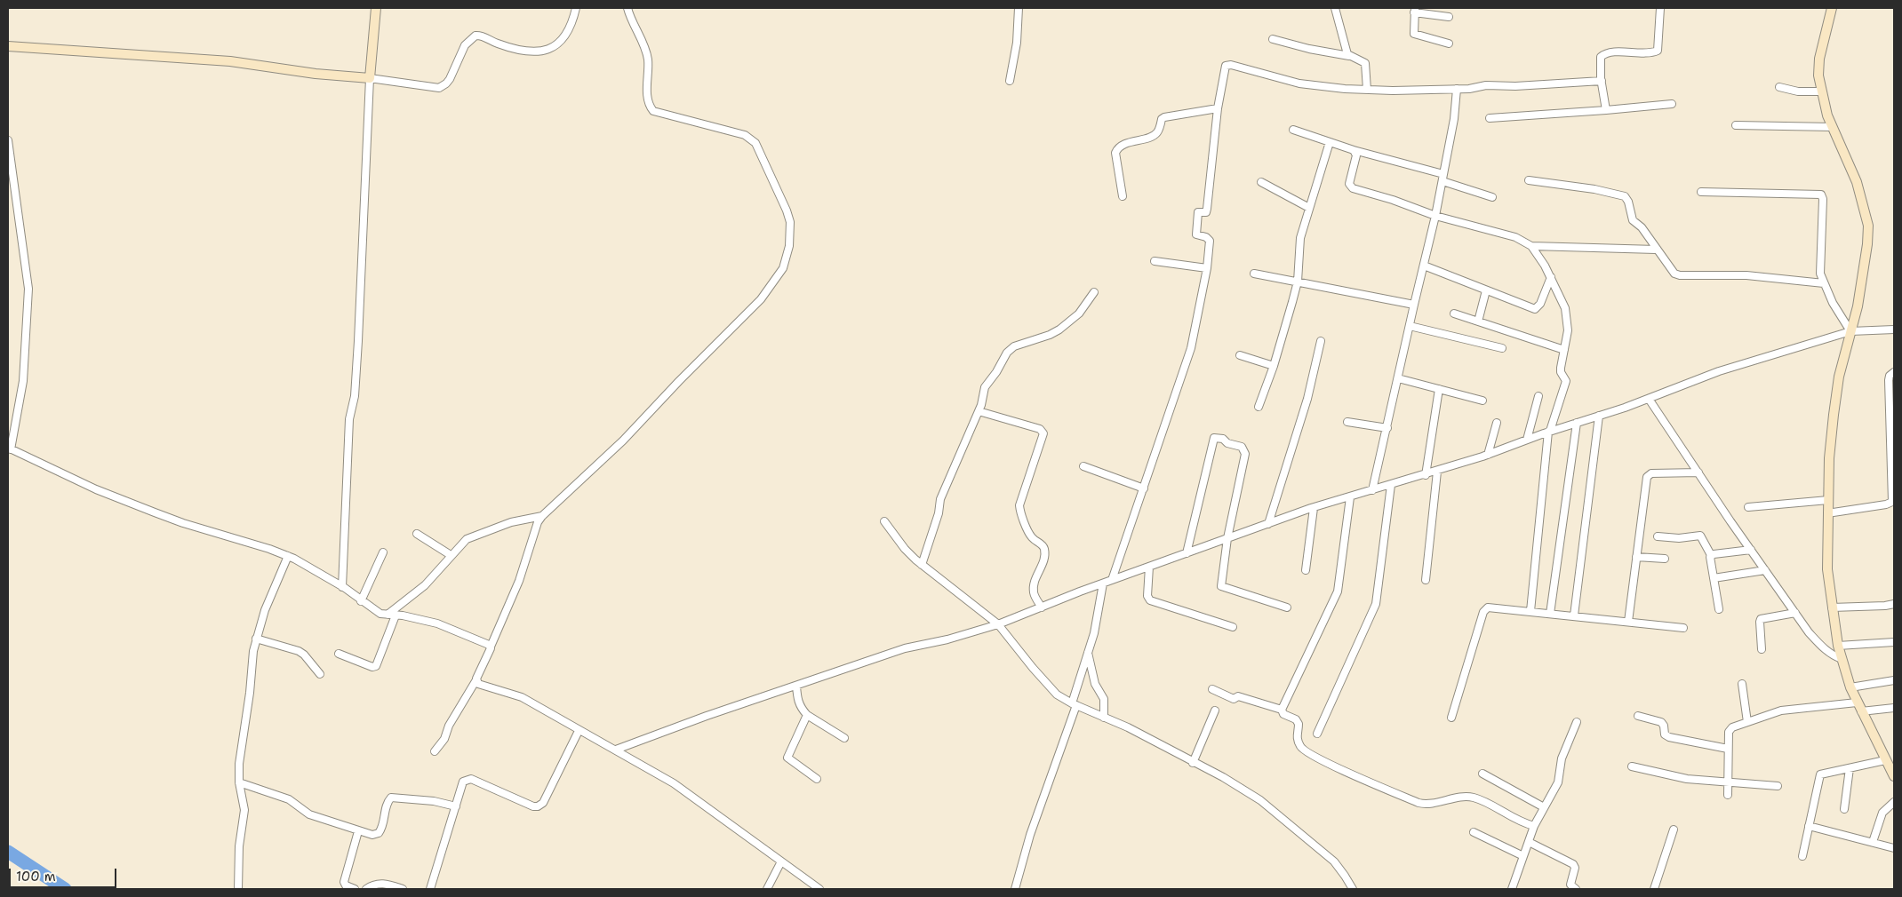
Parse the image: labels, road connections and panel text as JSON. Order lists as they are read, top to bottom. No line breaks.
{"scale_bar":"100 m"}
